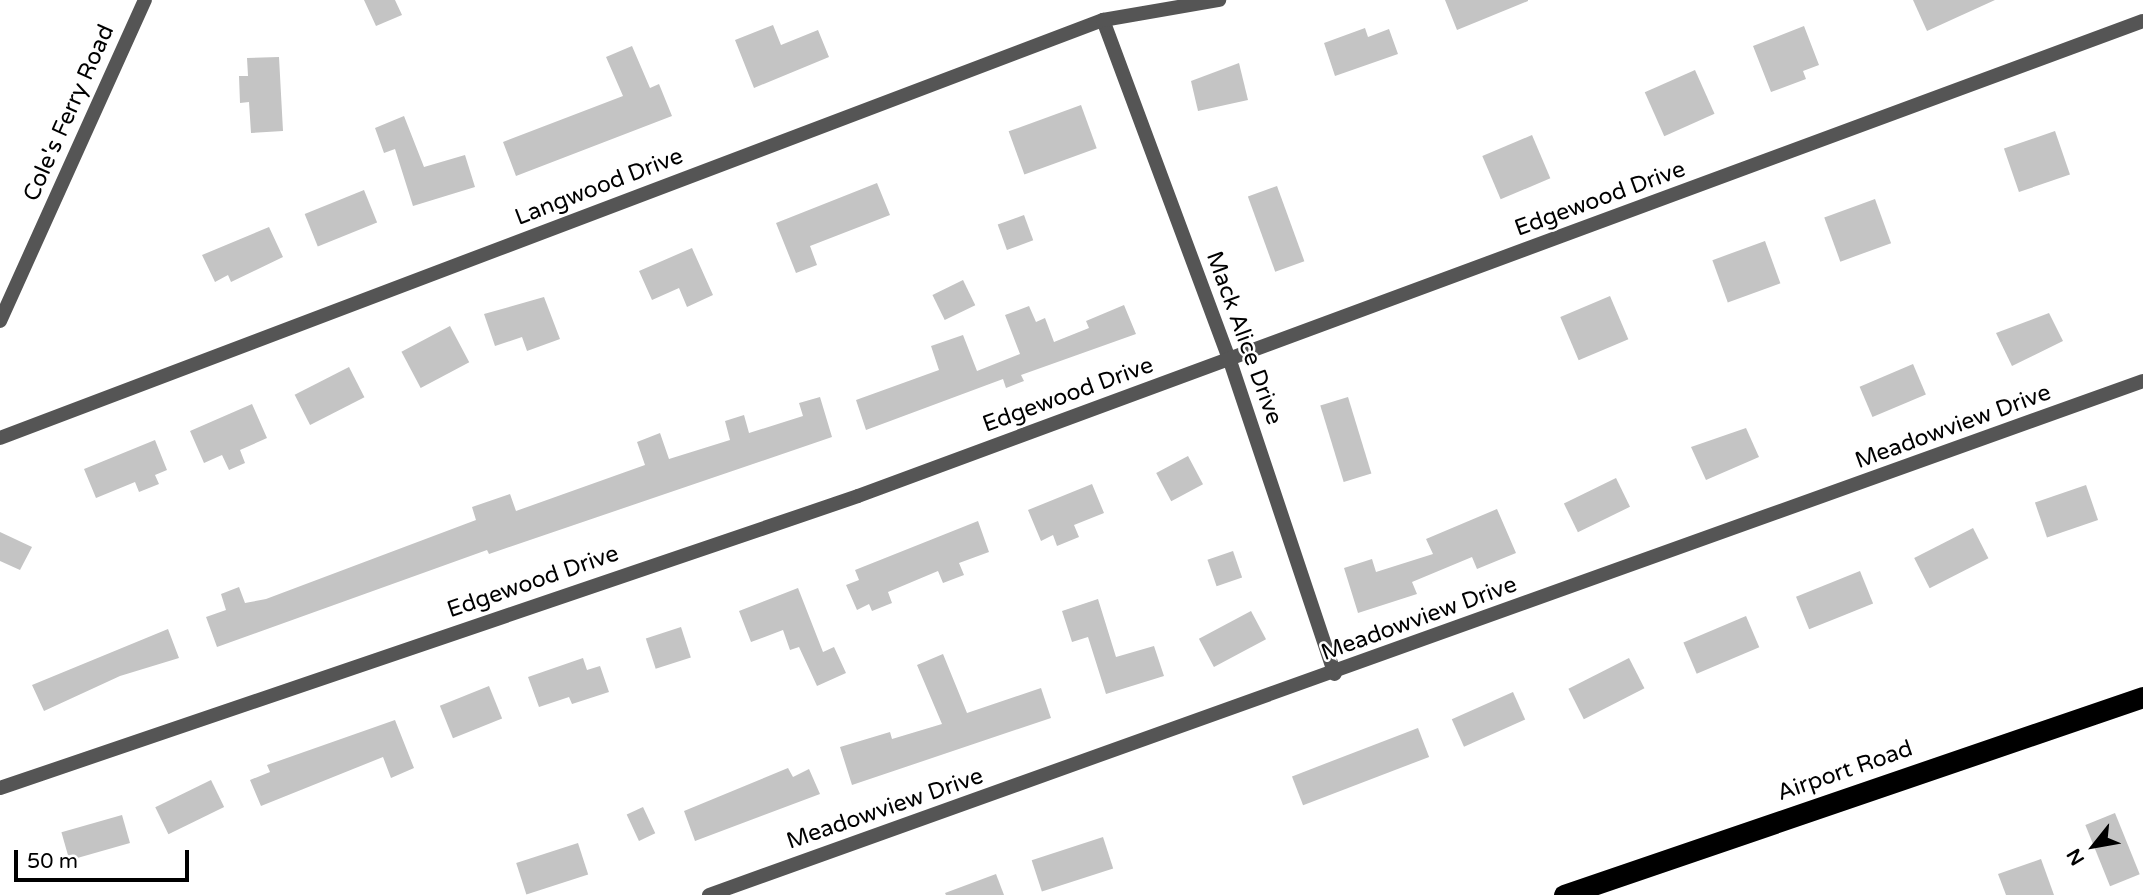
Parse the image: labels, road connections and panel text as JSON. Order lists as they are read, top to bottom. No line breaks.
{"streets":{"highway":["Airport Road"],"street":["Cole's Ferry Road","Langwood Drive","Edgewood Drive","Mack Alice Drive","Meadowview Drive"]},"crossings":[["Langwood Drive","Mack Alice Drive"],["Edgewood Drive","Mack Alice Drive"],["Mack Alice Drive","Meadowview Drive"]],"scale_bar":"50 m","north":"bottom left"}
